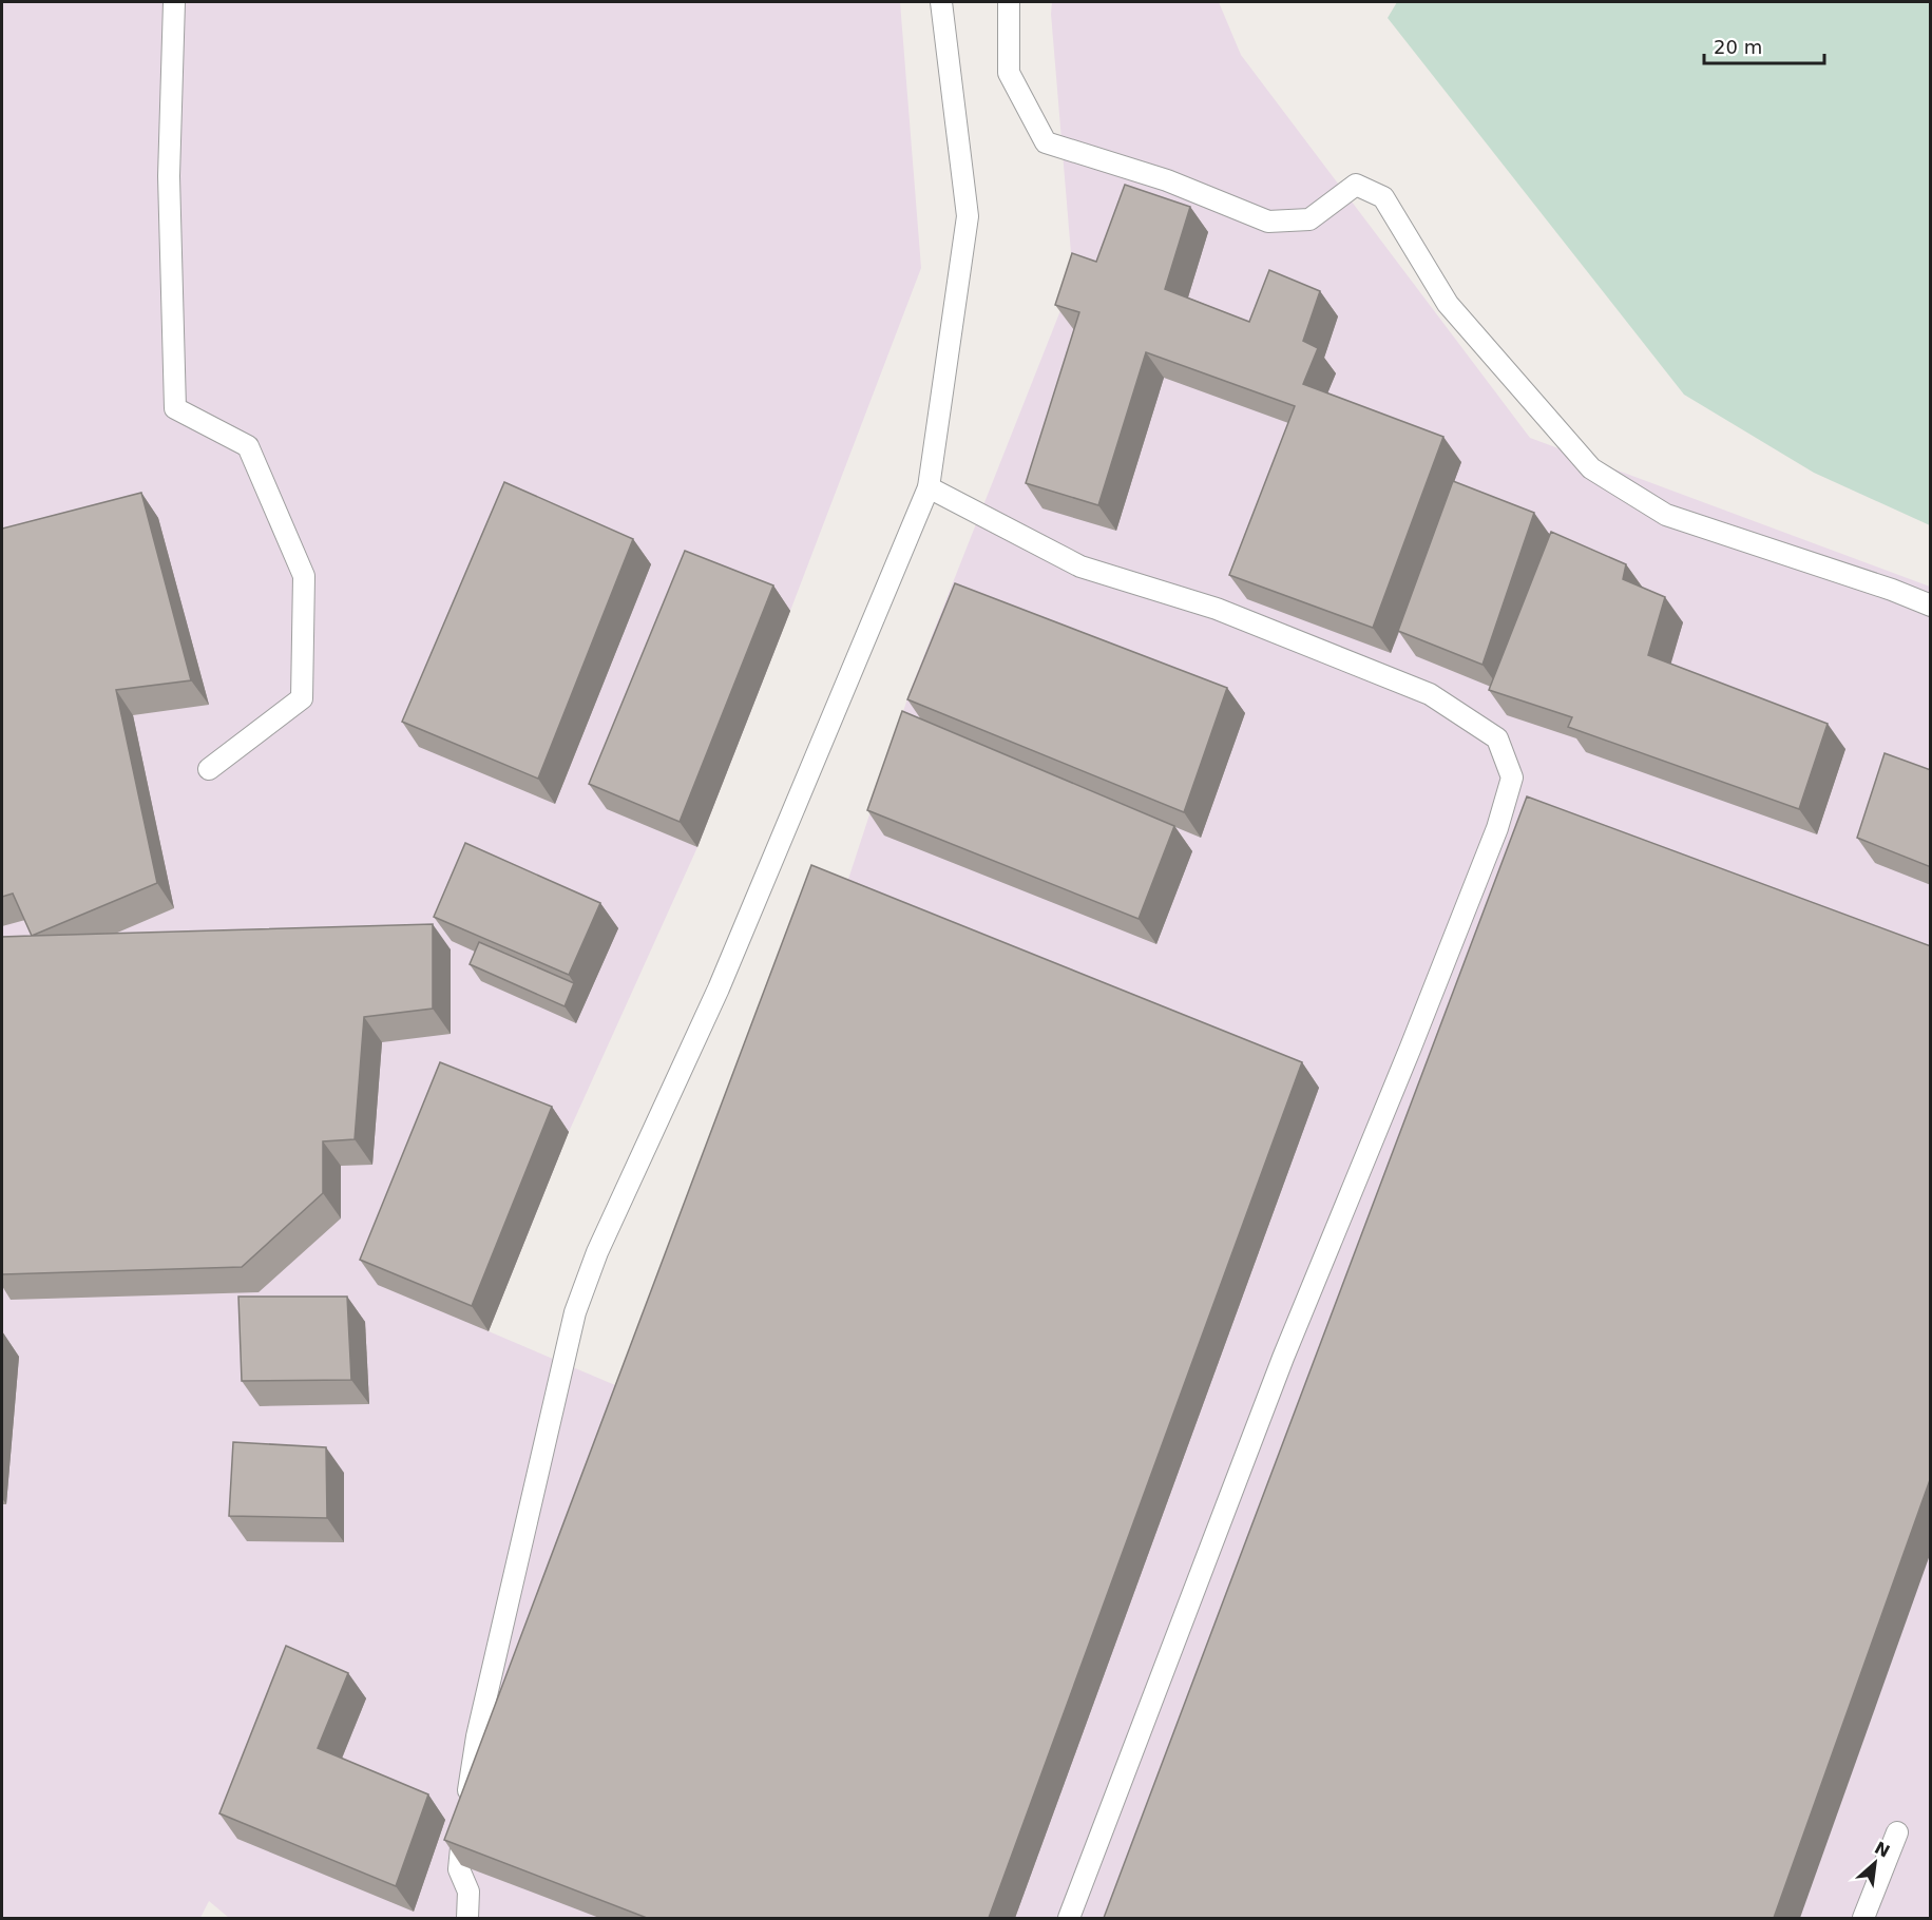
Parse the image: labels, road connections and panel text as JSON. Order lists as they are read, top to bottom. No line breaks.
{"scale_bar":"20 m","north":"top right"}
